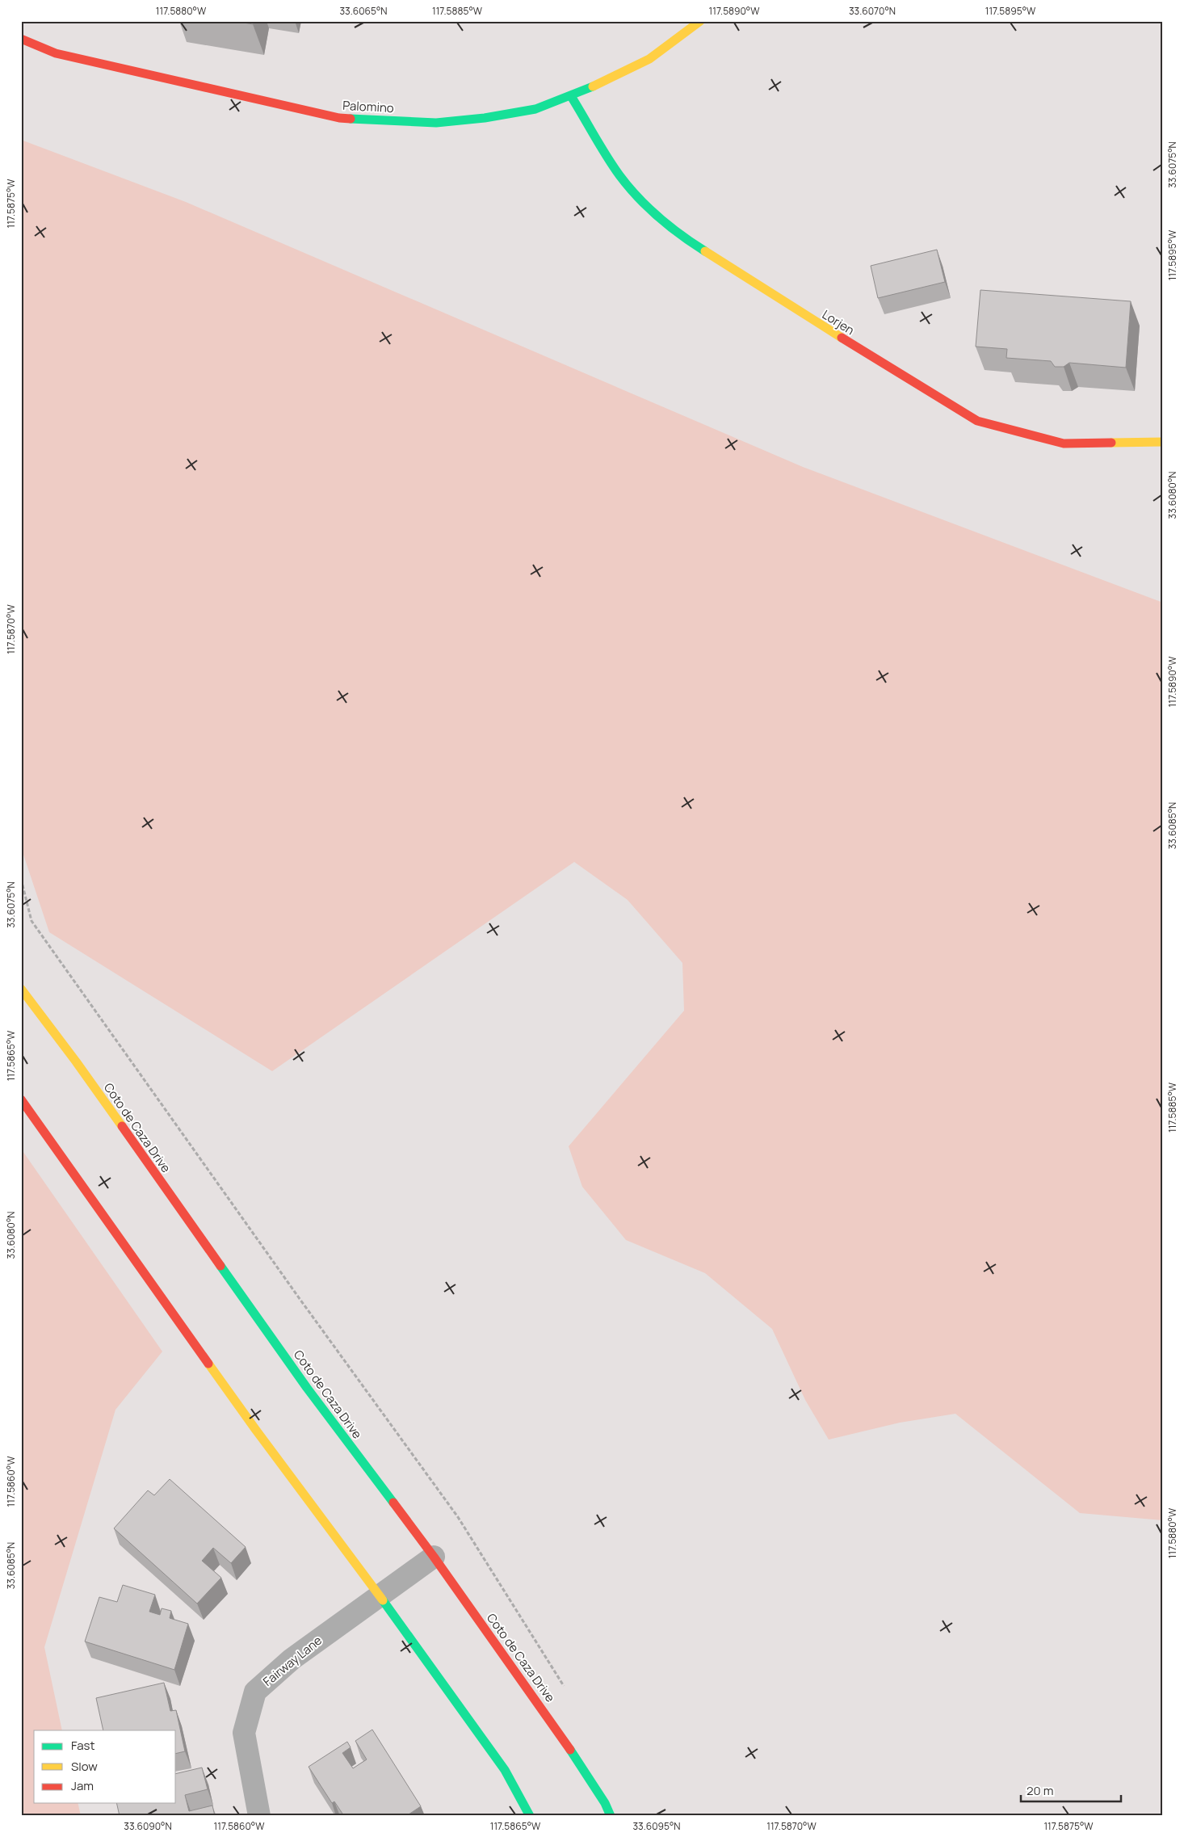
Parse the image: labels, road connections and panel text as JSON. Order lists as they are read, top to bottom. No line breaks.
{"streets":{"main road":["Palomino","Lorjen","Coto de Caza Drive"],"street":["Fairway Lane"]},"crossings":[["Palomino","Lorjen"],["Coto de Caza Drive","Fairway Lane"]],"legend":["Fast","Slow","Jam"],"scale_bar":"20 m","coordinates":["117.5880°W","33.6065°N","117.5885°W","117.5890°W","33.6070°N","117.5895°W","33.6075°N","117.5875°W","33.6080°N","117.5870°W","33.6085°N","117.5865°W","117.5860°W","33.6090°N","33.6095°N"]}
